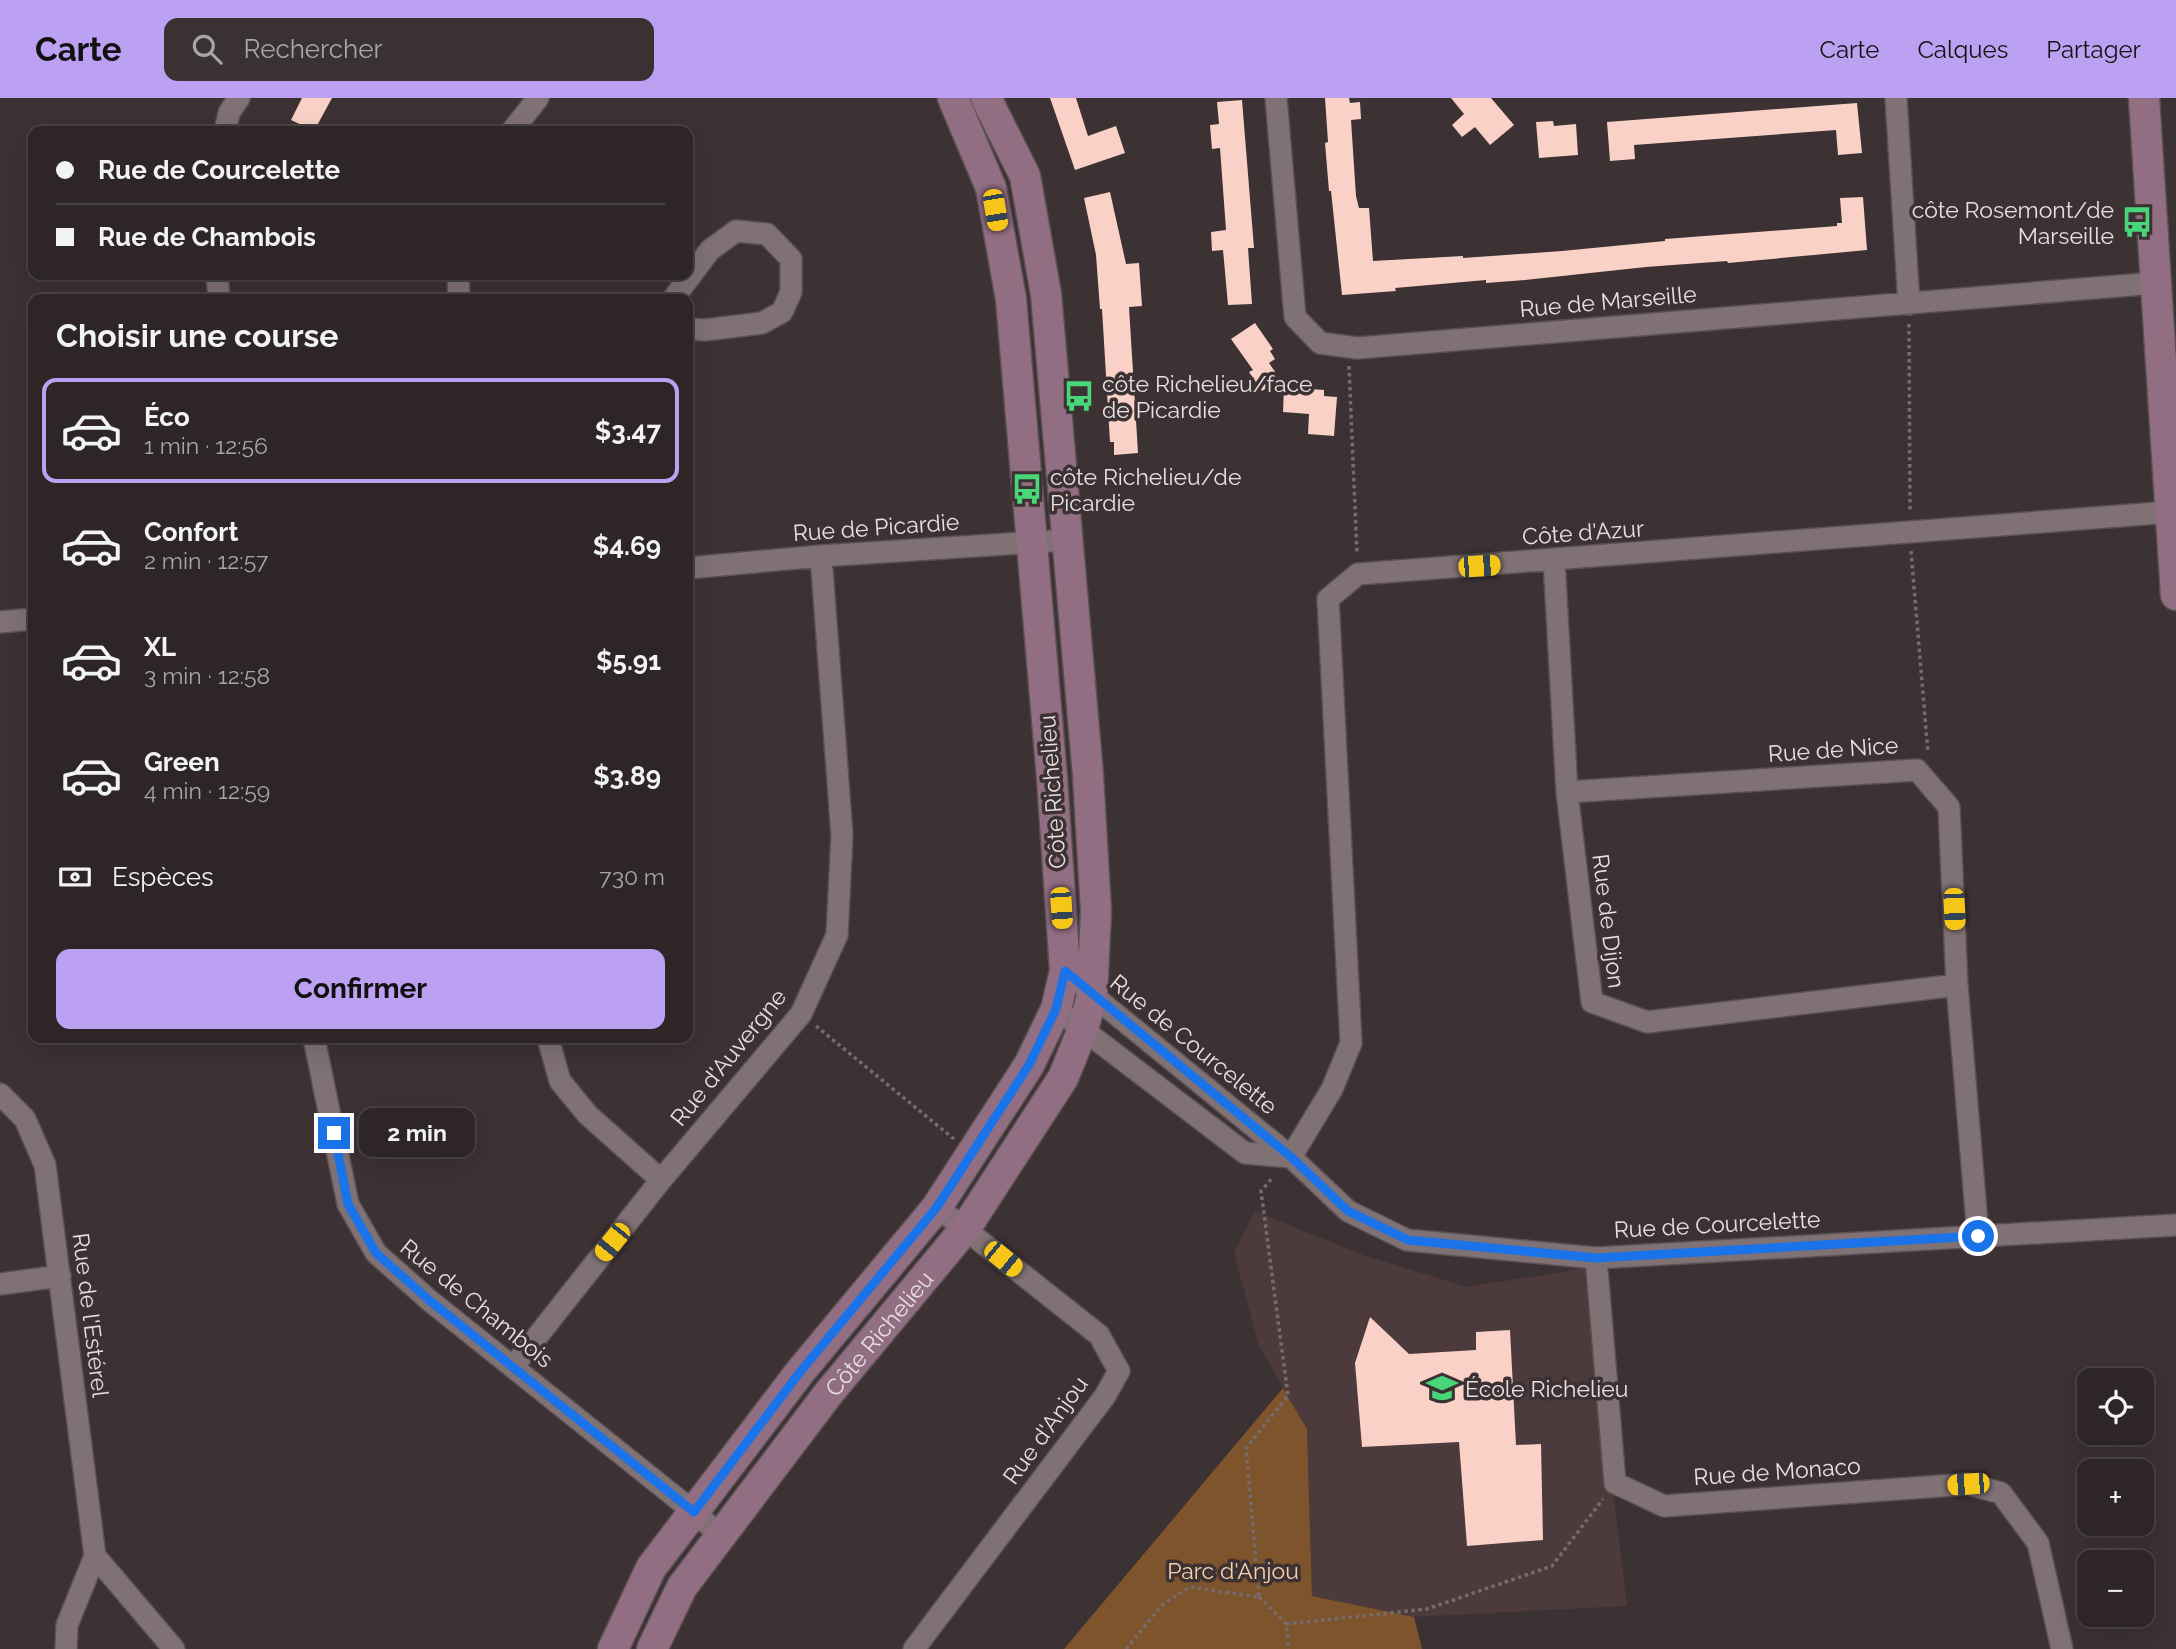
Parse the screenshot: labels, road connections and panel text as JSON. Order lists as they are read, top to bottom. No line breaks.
{"streets":{"street":["Rue de Marseille","Rue de Picardie","Côte d'Azur","Rue de Nice","Côte Richelieu","Rue de Dijon","Rue de Courcelette","Rue d'Auvergne","Rue de Chambois","Rue de l'Estérel","Rue d'Anjou","Rue de Monaco"]},"crossings":[["Rue de Picardie","Côte Richelieu"],["Rue de Picardie","Rue d'Auvergne"],["Côte d'Azur","Rue de Dijon"],["Rue de Nice","Rue de Dijon"],["Rue de Nice","Rue de Courcelette"],["Côte Richelieu","Rue de Courcelette"],["Côte Richelieu","Rue de Chambois"],["Côte Richelieu","Rue d'Anjou"],["Rue d'Auvergne","Rue de Chambois"]],"parks":["Parc d'Anjou"],"places":{"bus stop":["côte Rosemont/de Marseille","côte Richelieu/face de Picardie","côte Richelieu/de Picardie"],"school or university":["École Richelieu"]},"page":{"header":"Carte","search":"Rechercher","nav":["Carte","Calques","Partager"],"banner":["Rue de Courcelette","Rue de Chambois"],"heading":"Choisir une course","list":[{"name":"Éco","note":"1 min · 12:56","value":"$3.47"},{"name":"Confort","note":"2 min · 12:57","value":"$4.69"},{"name":"XL","note":"3 min · 12:58","value":"$5.91"},{"name":"Green","note":"4 min · 12:59","value":"$3.89"}],"pay":["Espèces","730 m"],"buttons":"Confirmer","bubble":"2 min","map_buttons":["+","−"]}}
